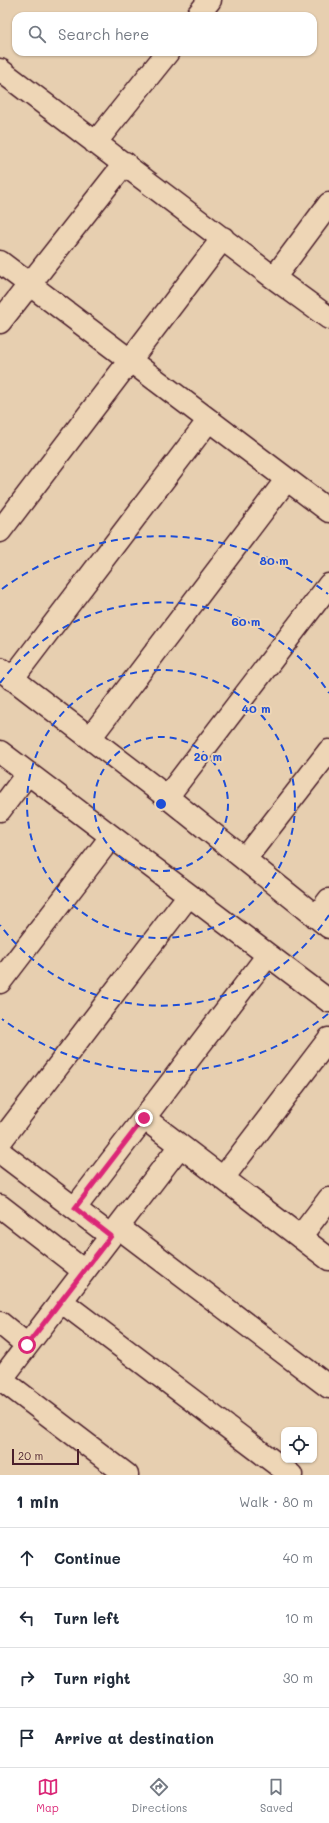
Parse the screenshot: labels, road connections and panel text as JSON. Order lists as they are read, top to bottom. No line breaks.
{"scale_bar":"20 m","page":{"search":"Search here","scale":"20 m","heading":["1 min","Walk · 80 m"],"list":[["Continue","40 m"],["Turn left","10 m"],["Turn right","30 m"],"Arrive at destination"],"nav":["Map","Directions","Saved"]},"rings":["80 m","60 m","40 m","20 m"]}
